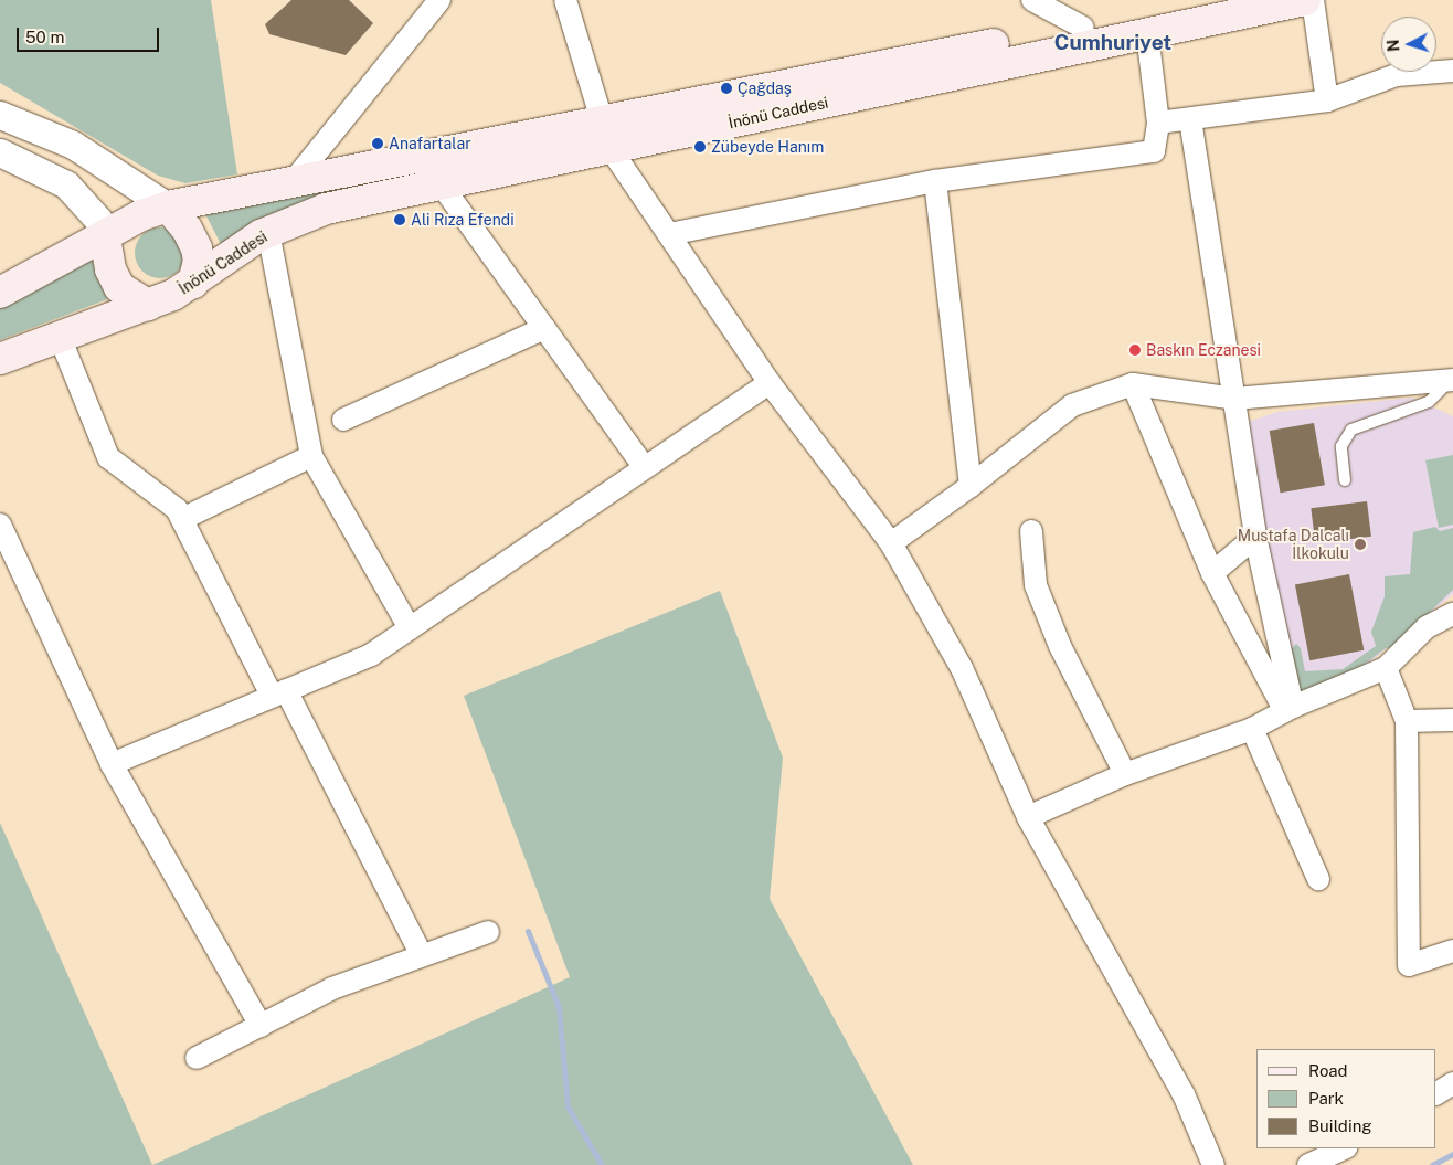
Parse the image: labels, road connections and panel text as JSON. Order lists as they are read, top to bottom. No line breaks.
{"streets":{"main road":["İnönü Caddesi"]},"districts":["Cumhuriyet"],"places":["Çağdaş","Anafartalar","Zübeyde Hanım","Ali Rıza Efendi","Baskın Eczanesi","Mustafa Dalcalı İlkokulu"],"legend":["Road","Park","Building"],"scale_bar":"50 m","north":"left"}
